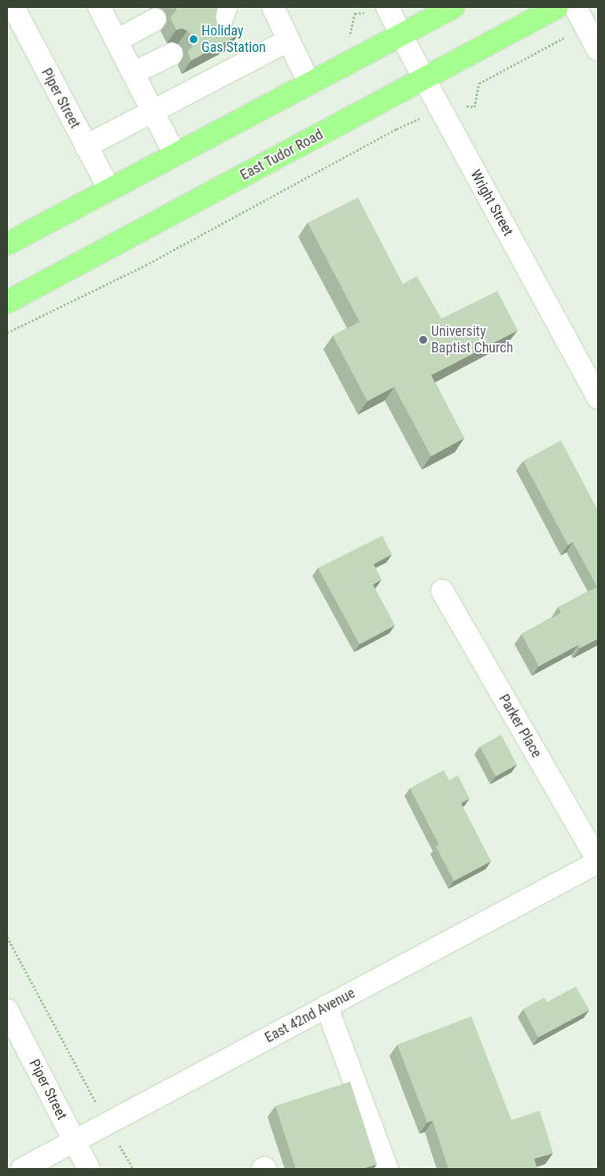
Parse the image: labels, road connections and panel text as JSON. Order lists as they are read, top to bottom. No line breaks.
{"streets":{"main road":["East Tudor Road"],"street":["Piper Street","Wright Street","Parker Place","East 42nd Avenue"]},"crossings":[["Piper Street","East 42nd Avenue"],["East Tudor Road","Wright Street"],["Parker Place","East 42nd Avenue"]],"places":["Holiday Gas Station","University Baptist Church"]}
